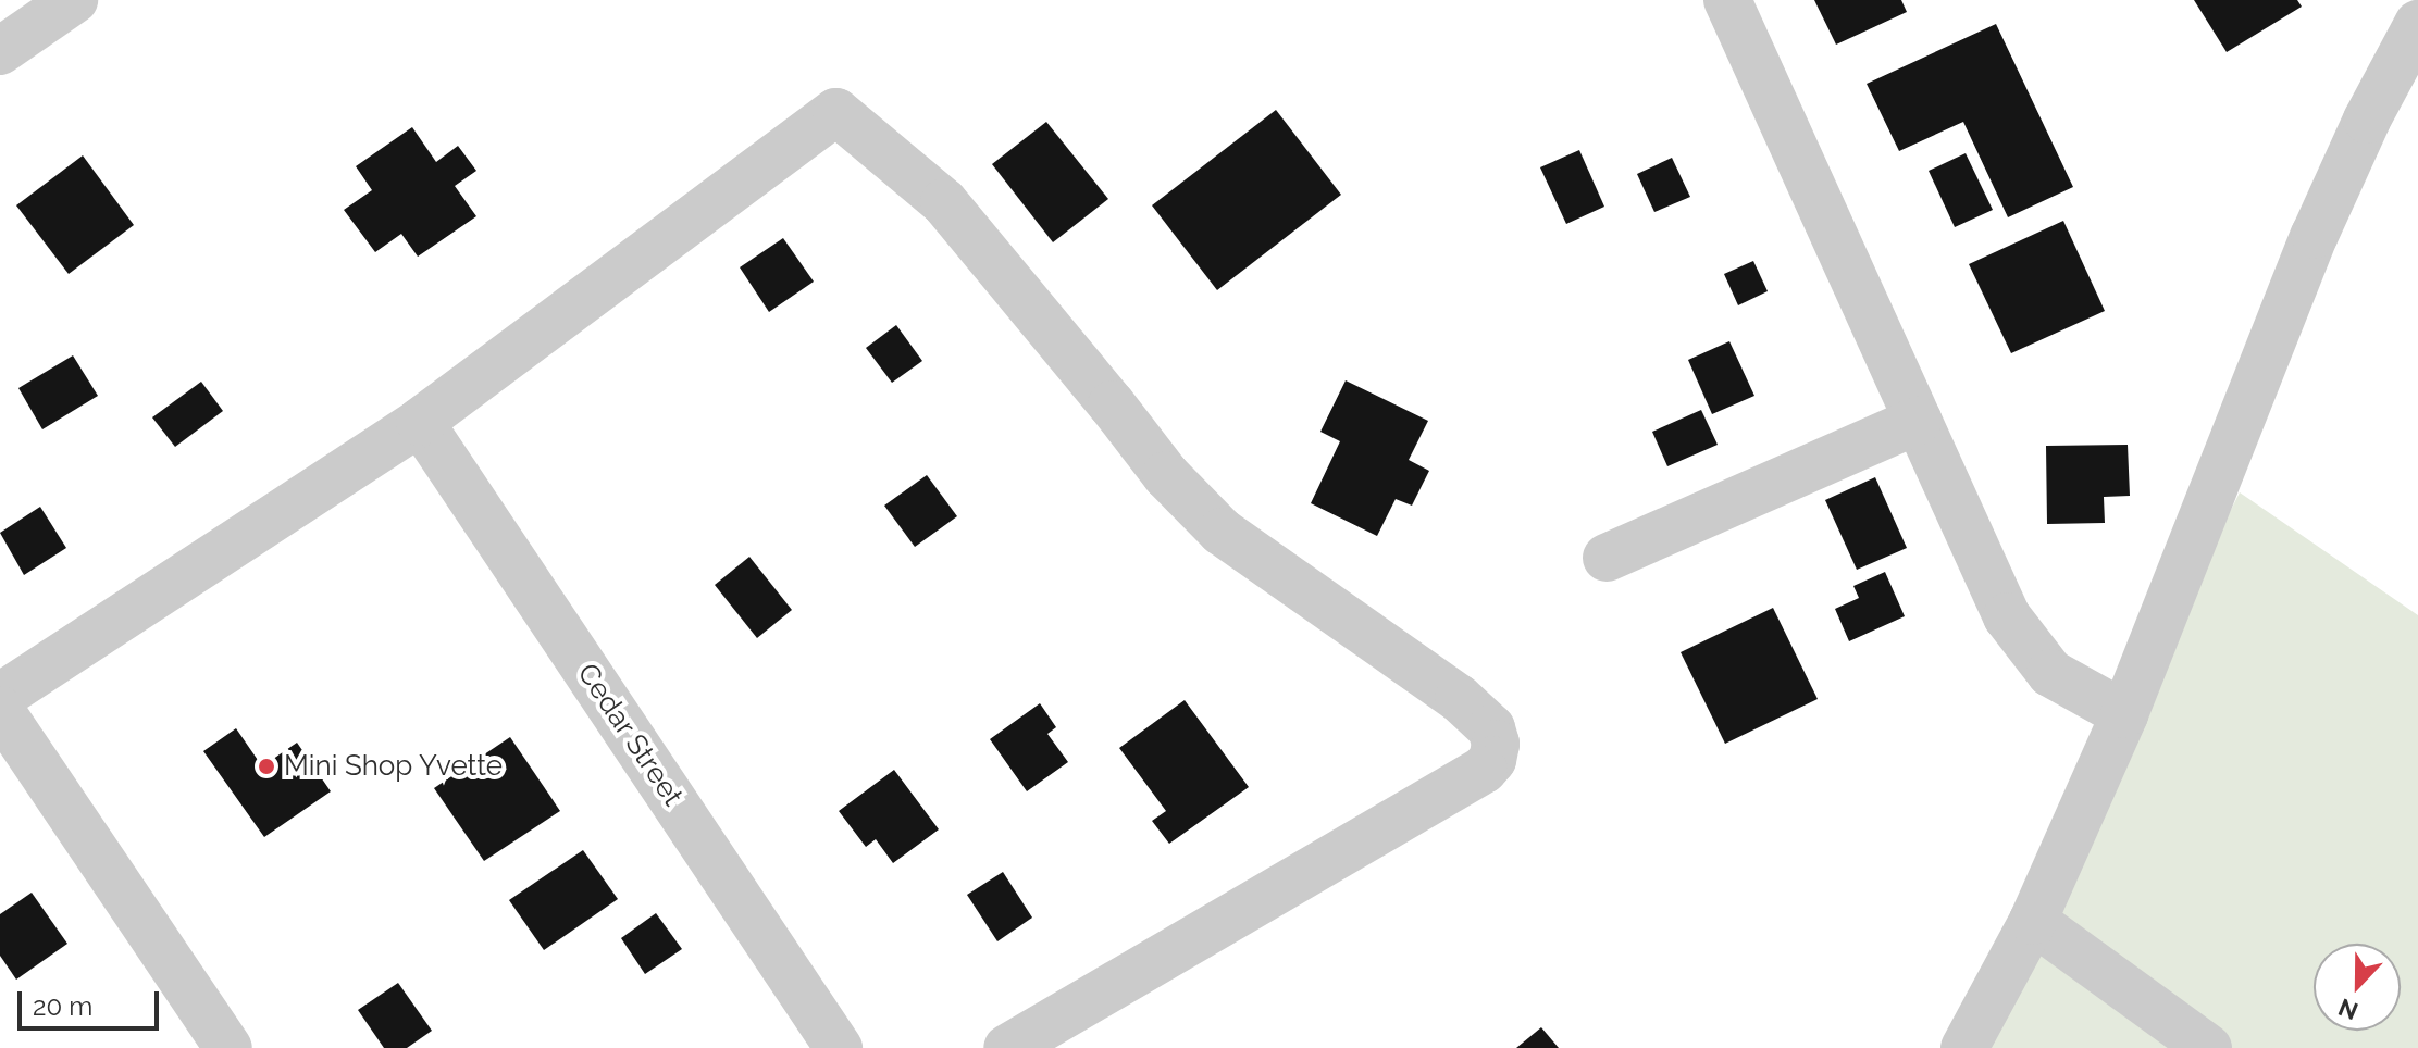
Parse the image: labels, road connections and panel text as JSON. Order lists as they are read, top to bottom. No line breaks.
{"streets":{"street":["Cedar Street"]},"places":["Mini Shop Yvette"],"scale_bar":"20 m","north":"bottom"}
